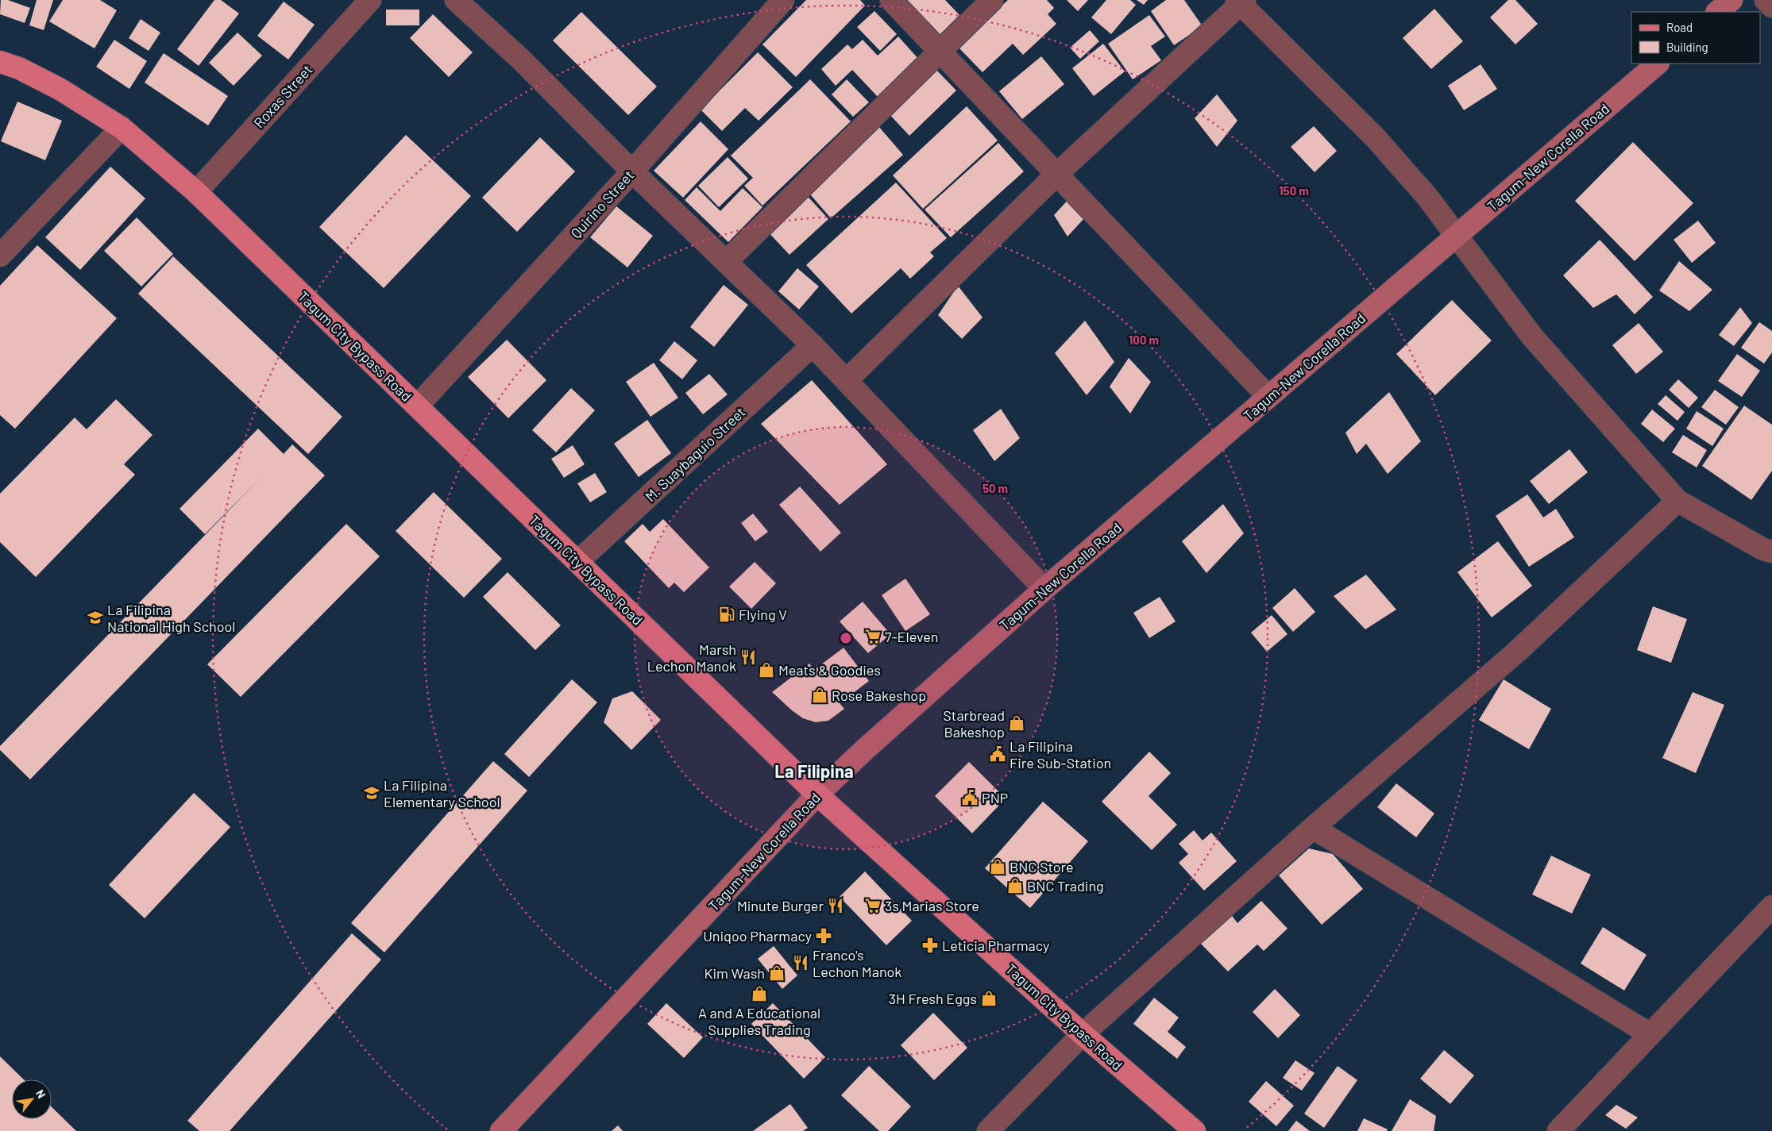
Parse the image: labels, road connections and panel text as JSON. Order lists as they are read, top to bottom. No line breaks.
{"streets":{"main road":["Tagum-New Corella Road","Tagum City Bypass Road"],"street":["Roxas Street","Quirino Street","M. Suaybaguio Street"]},"crossings":[["Roxas Street","Tagum City Bypass Road"],["Tagum-New Corella Road","Tagum City Bypass Road"],["Quirino Street","Tagum City Bypass Road"],["Tagum City Bypass Road","M. Suaybaguio Street"]],"districts":["La Filipina"],"places":{"fuel station":["Flying V"],"school or university":["La Filipina National High School","La Filipina Elementary School"],"supermarket":["7-Eleven","3s Marias Store"],"restaurant":["Marsh Lechon Manok","Minute Burger","Franco's Lechon Manok"],"shop":["Meats & Goodies","Rose Bakeshop","Starbread Bakeshop","BNC Store","BNC Trading","Kim Wash","A and A Educational Supplies Trading","3H Fresh Eggs"],"public building":["La Filipina Fire Sub-Station","PNP"],"pharmacy":["Uniqoo Pharmacy","Leticia Pharmacy"]},"legend":["Road","Building"],"north":"top right","rings":["150 m","100 m","50 m"]}
